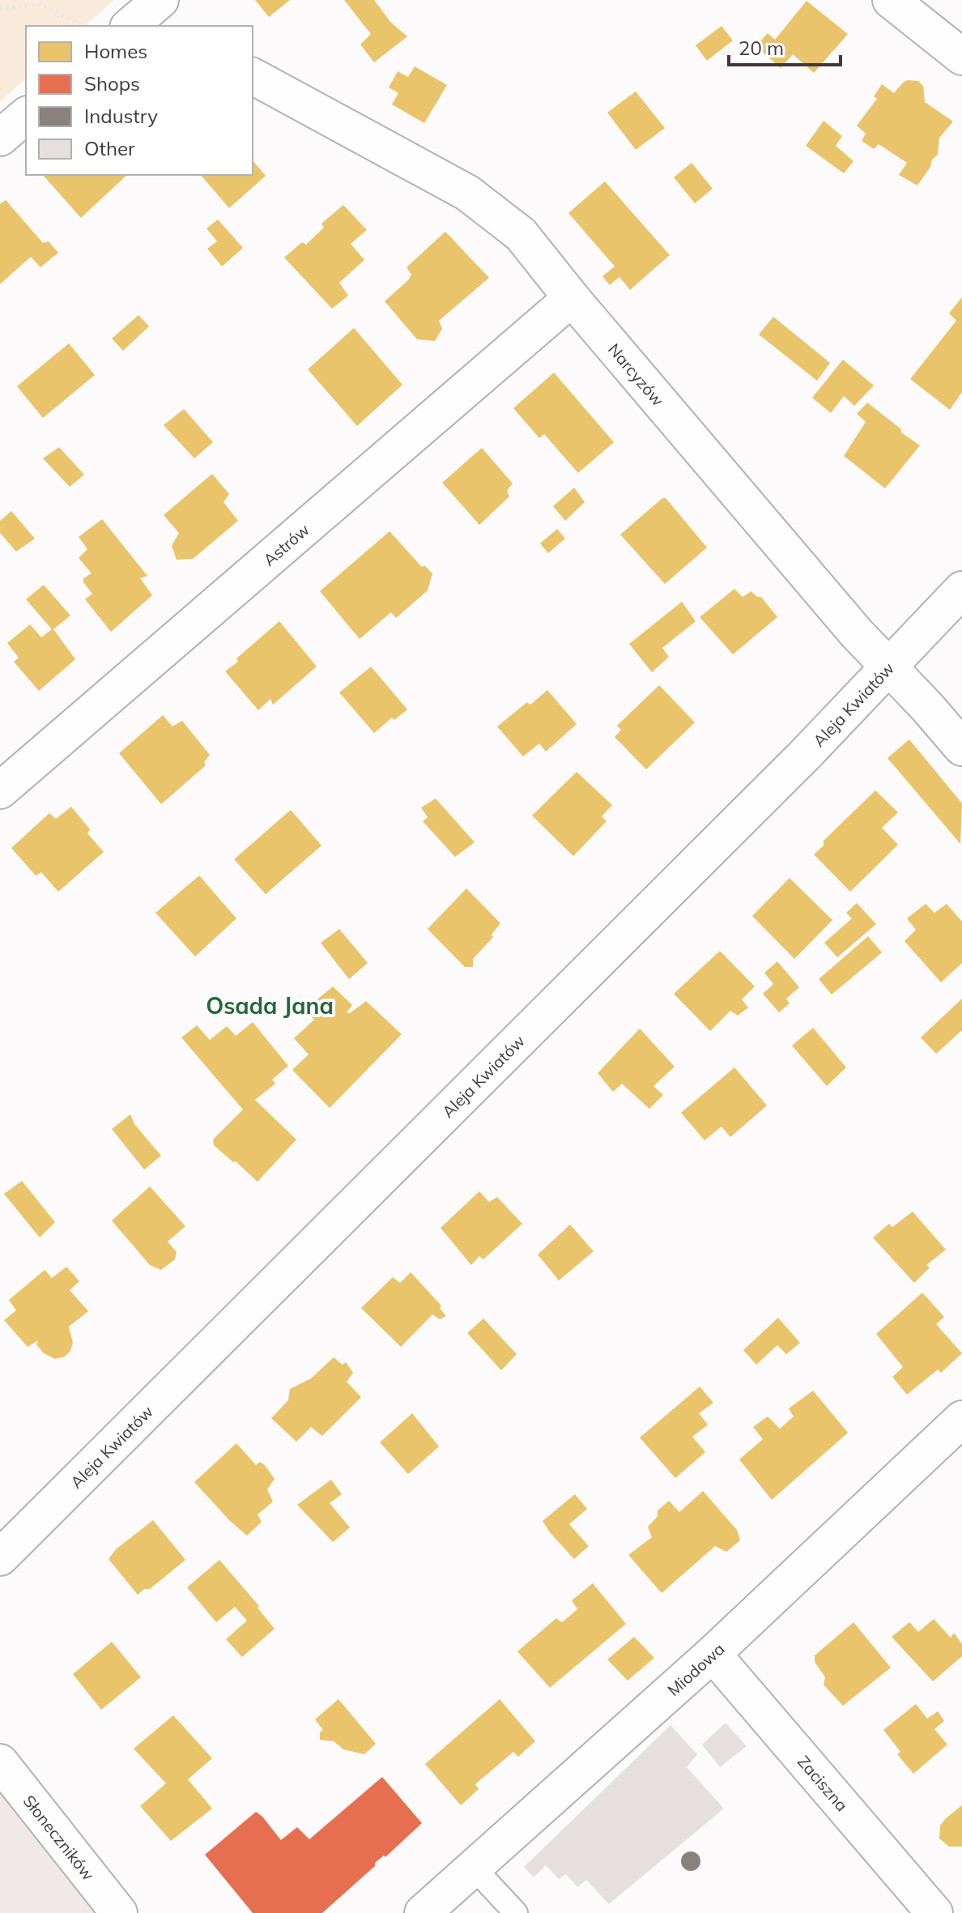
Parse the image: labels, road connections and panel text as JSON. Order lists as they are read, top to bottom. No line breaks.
{"streets":{"street":["Narcyzów","Astrów","Aleja Kwiatów","Miodowa","Zaciszna","Słoneczników"]},"crossings":[["Narcyzów","Astrów"],["Narcyzów","Aleja Kwiatów"],["Miodowa","Zaciszna"]],"districts":["Osada Jana"],"legend":["Homes","Shops","Industry","Other"],"scale_bar":"20 m"}
